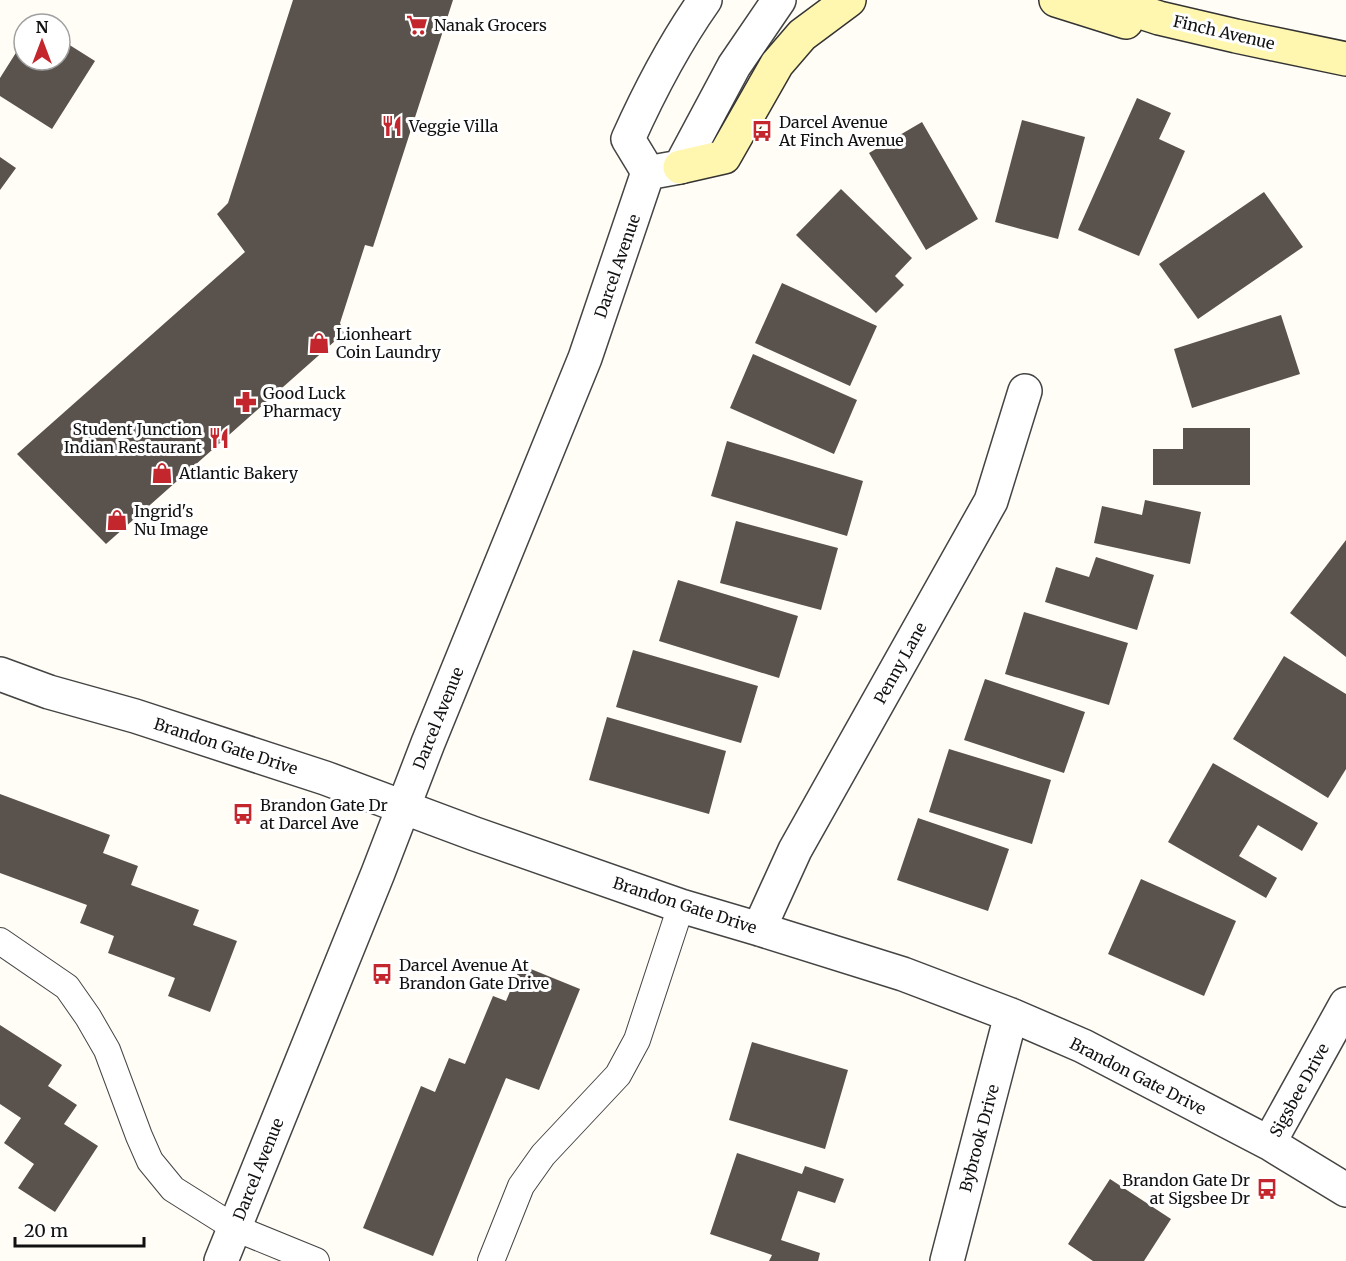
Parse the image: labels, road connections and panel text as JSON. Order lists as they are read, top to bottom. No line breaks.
{"streets":{"main road":["Finch Avenue"],"street":["Darcel Avenue","Penny Lane","Brandon Gate Drive","Sigsbee Drive","Bybrook Drive"]},"crossings":[["Darcel Avenue","Brandon Gate Drive"],["Penny Lane","Brandon Gate Drive"],["Brandon Gate Drive","Sigsbee Drive"],["Brandon Gate Drive","Bybrook Drive"]],"places":{"supermarket":["Nanak Grocers"],"restaurant":["Veggie Villa","Student Junction Indian Restaurant"],"bus stop":["Darcel Avenue At Finch Avenue","Brandon Gate Dr at Darcel Ave","Darcel Avenue At Brandon Gate Drive","Brandon Gate Dr at Sigsbee Dr"],"shop":["Lionheart Coin Laundry","Atlantic Bakery","Ingrid's Nu Image"],"pharmacy":["Good Luck Pharmacy"]},"scale_bar":"20 m","north":"top"}
